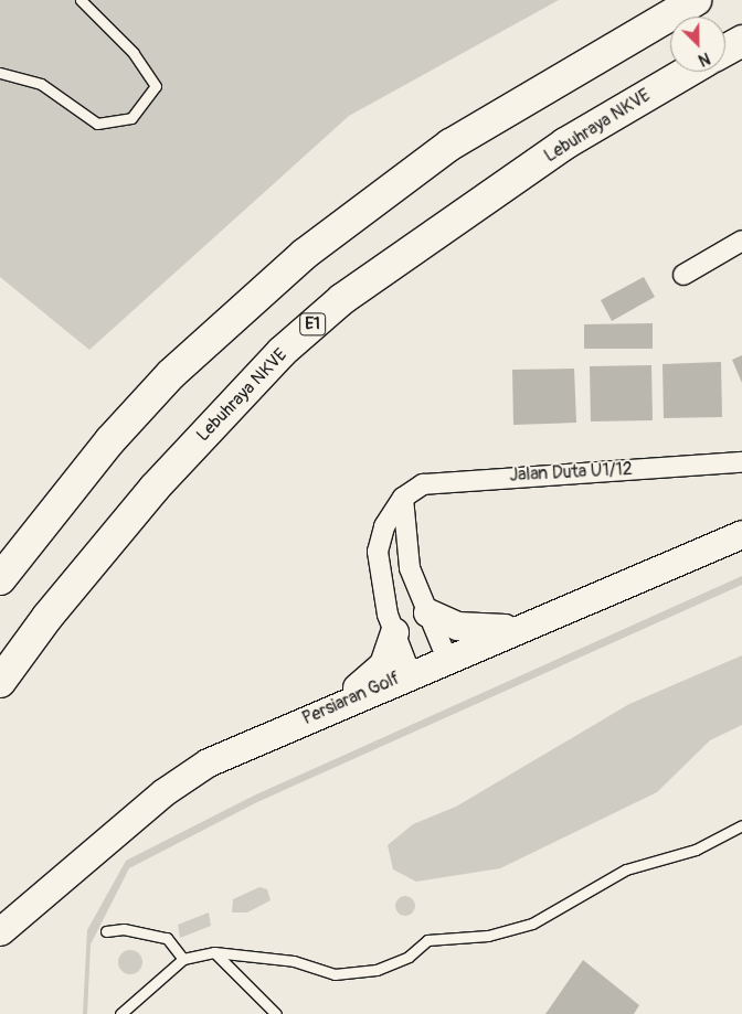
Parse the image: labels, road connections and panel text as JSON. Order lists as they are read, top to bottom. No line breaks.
{"streets":{"highway":["Lebuhraya NKVE","E1"],"street":["Jalan Duta U1/12","Persiaran Golf"]},"north":"bottom right"}
